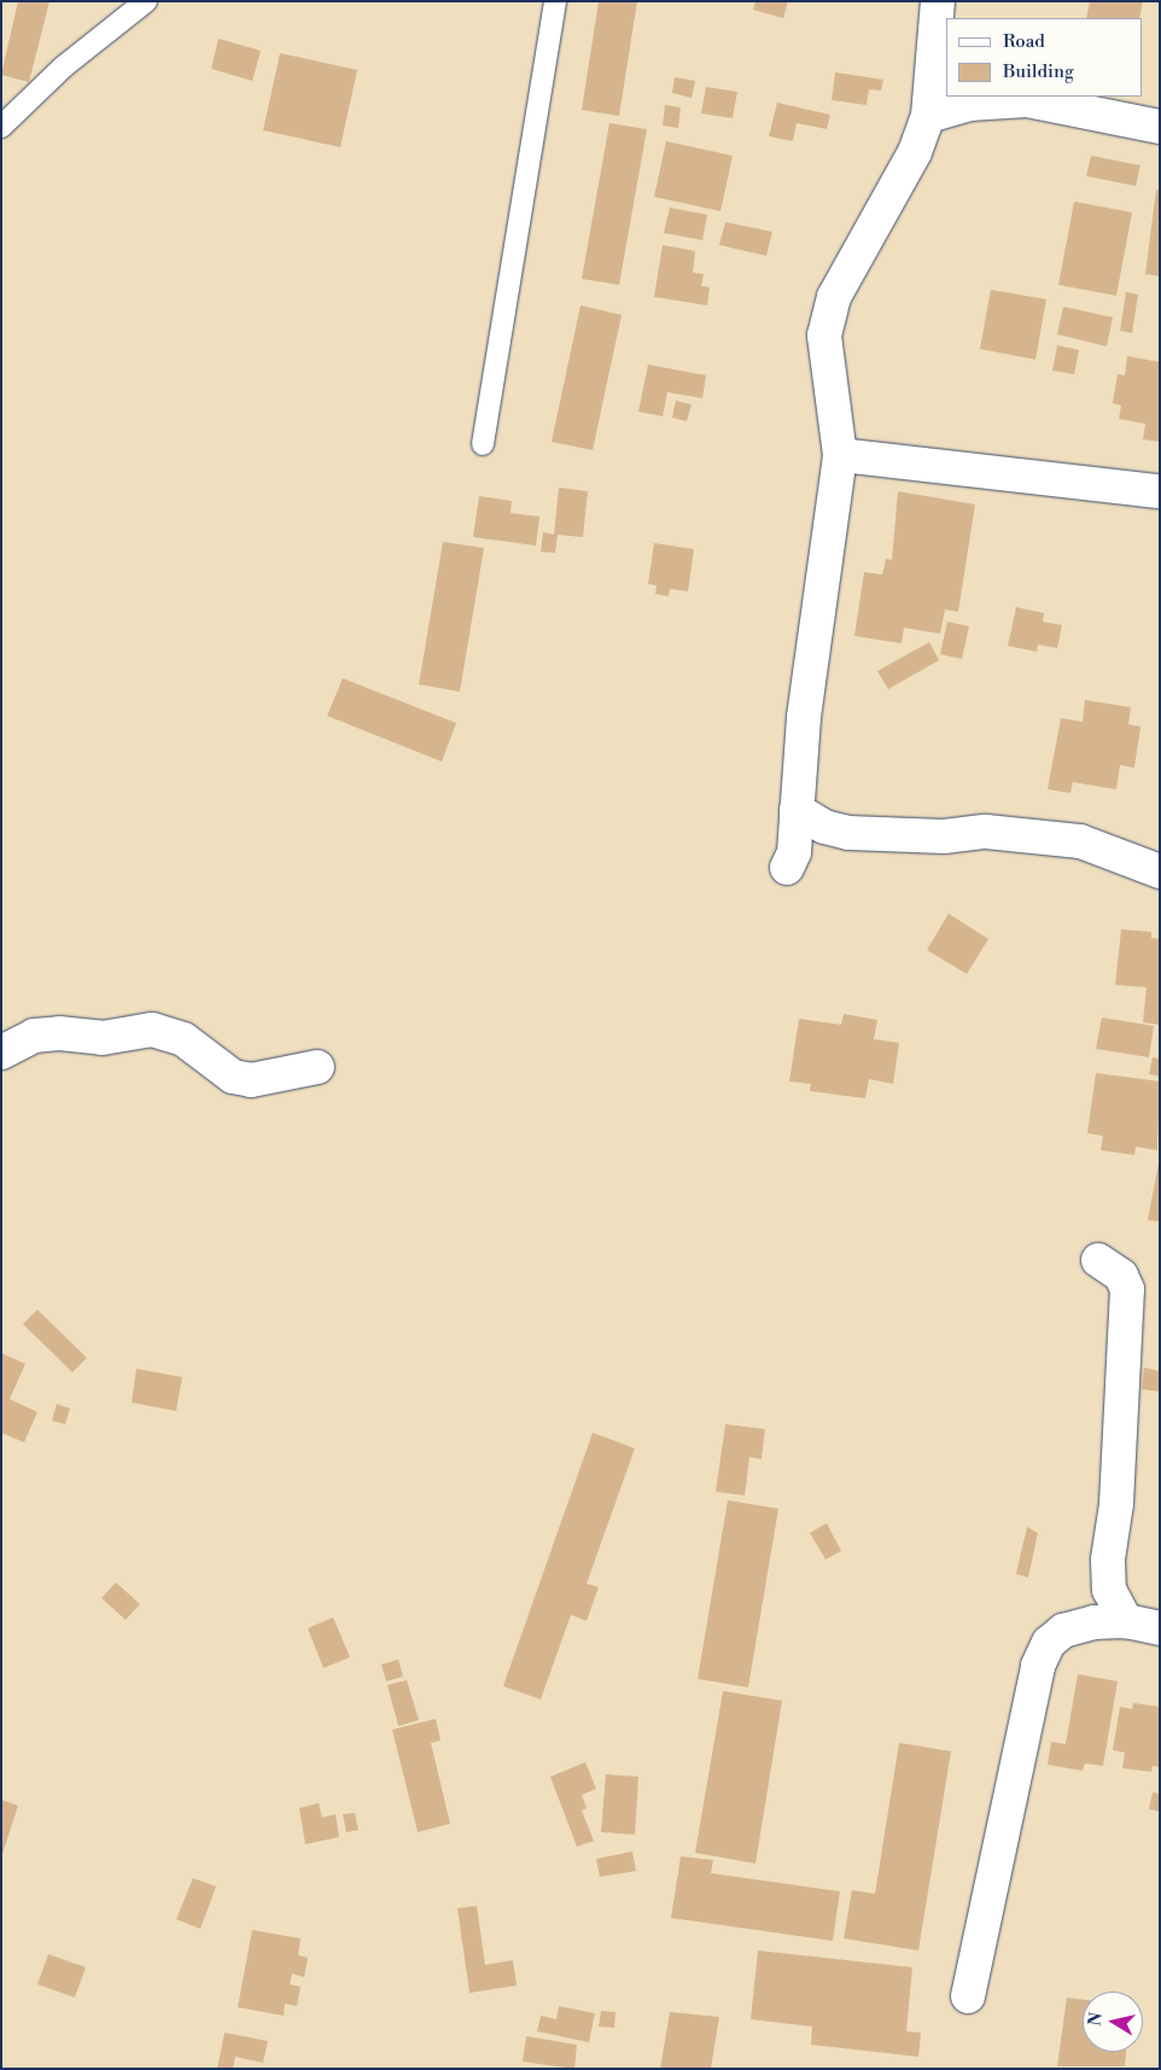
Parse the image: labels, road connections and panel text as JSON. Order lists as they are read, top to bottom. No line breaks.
{"legend":["Road","Building"],"north":"left"}
